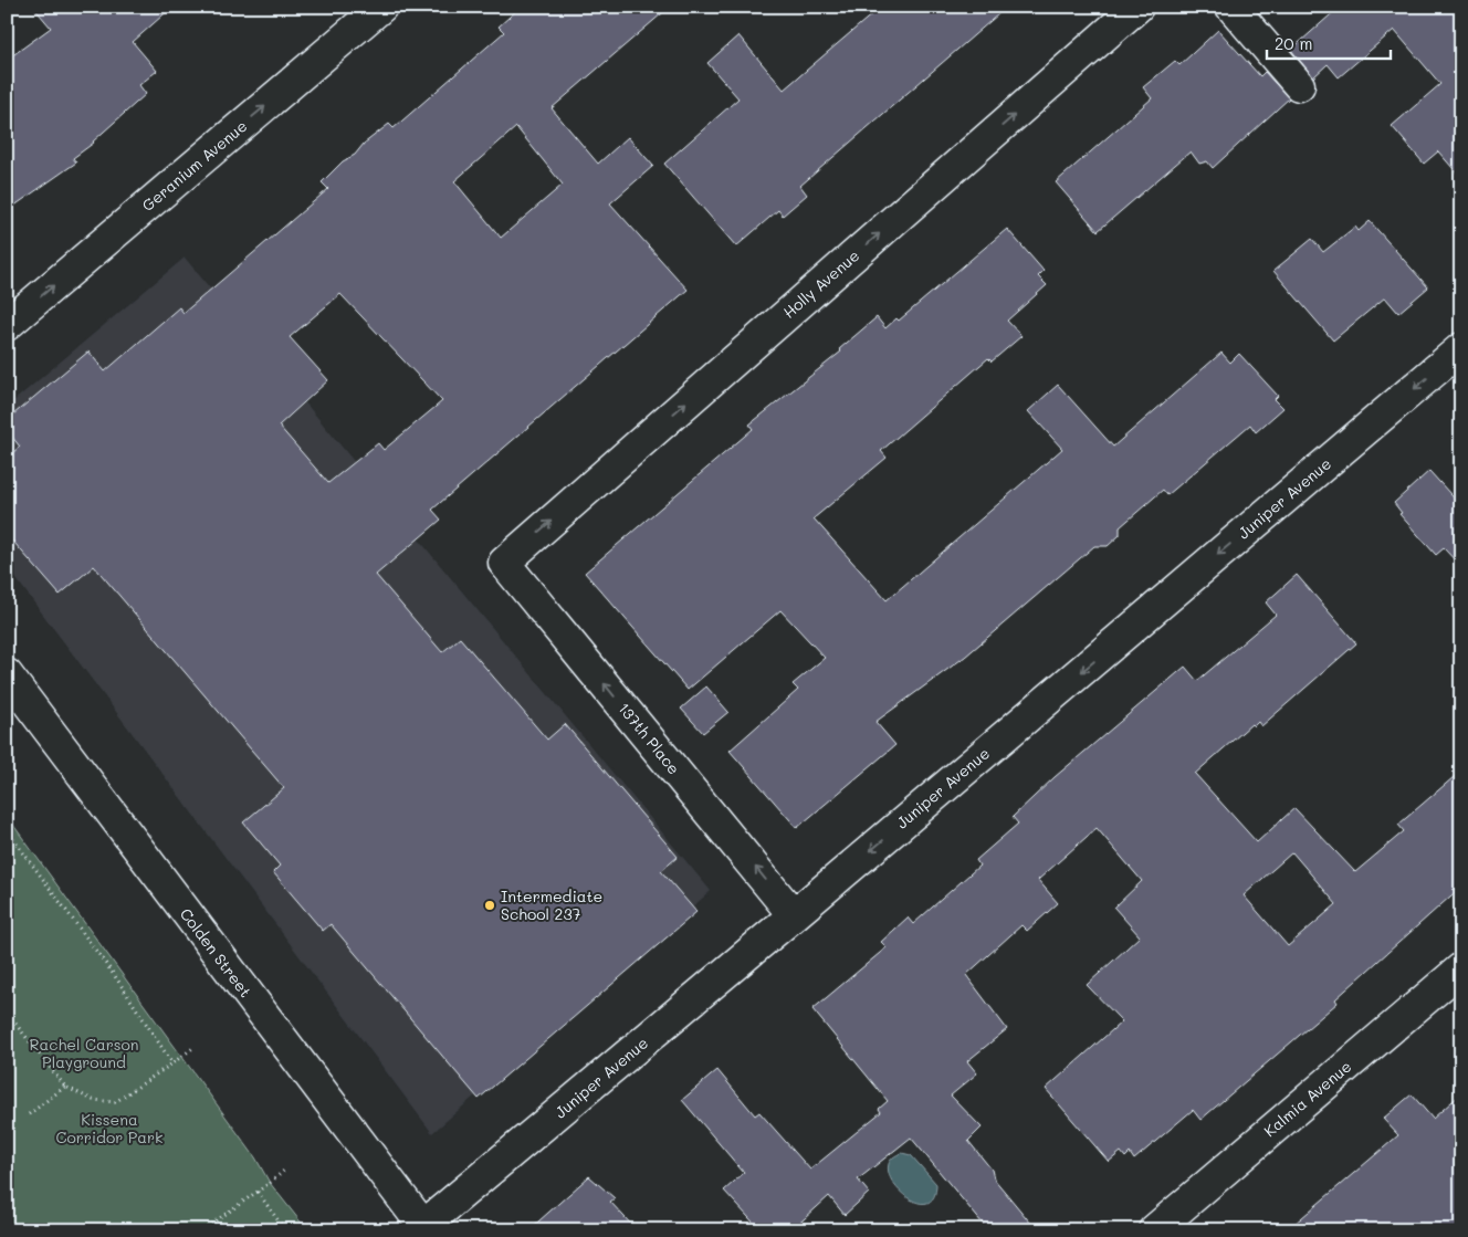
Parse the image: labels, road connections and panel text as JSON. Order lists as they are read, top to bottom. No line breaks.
{"streets":{"street":["Geranium Avenue","Holly Avenue","Juniper Avenue","137th Place","Colden Street","Kalmia Avenue"]},"crossings":[["Holly Avenue","137th Place"],["Juniper Avenue","137th Place"],["Juniper Avenue","Colden Street"]],"one_way":["Geranium Avenue","Holly Avenue","Juniper Avenue","137th Place"],"parks":["Rachel Carson Playground","Kissena Corridor Park"],"places":["Intermediate School 237"],"scale_bar":"20 m"}
